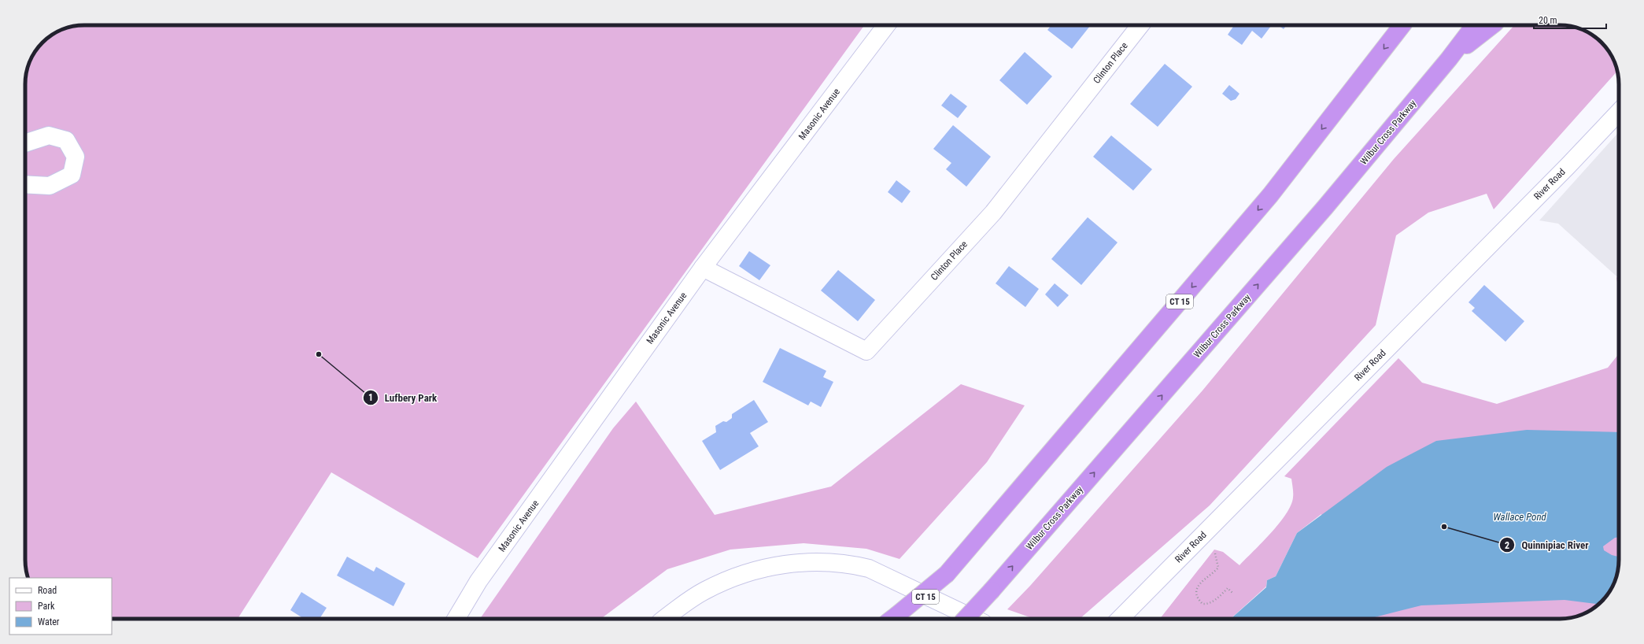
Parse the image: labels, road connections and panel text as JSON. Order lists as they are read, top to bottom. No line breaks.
{"streets":{"highway":["Wilbur Cross Parkway","CT 15"],"main road":["Clinton Place","Masonic Avenue","River Road"]},"crossings":[["Clinton Place","Masonic Avenue"]],"water":["Wallace Pond"],"places":["Lufbery Park","Quinnipiac River"],"legend":["Road","Park","Water"],"scale_bar":"20 m"}
